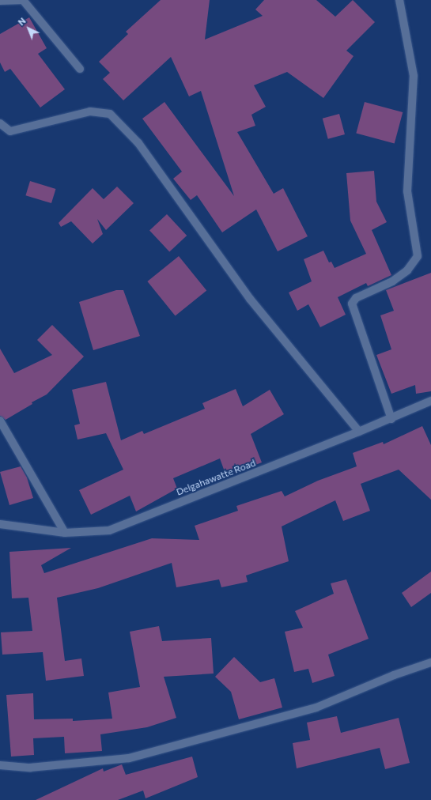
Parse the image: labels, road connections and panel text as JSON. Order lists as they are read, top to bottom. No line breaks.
{"streets":{"street":["Delgahawatte Road"]},"north":"top left"}
